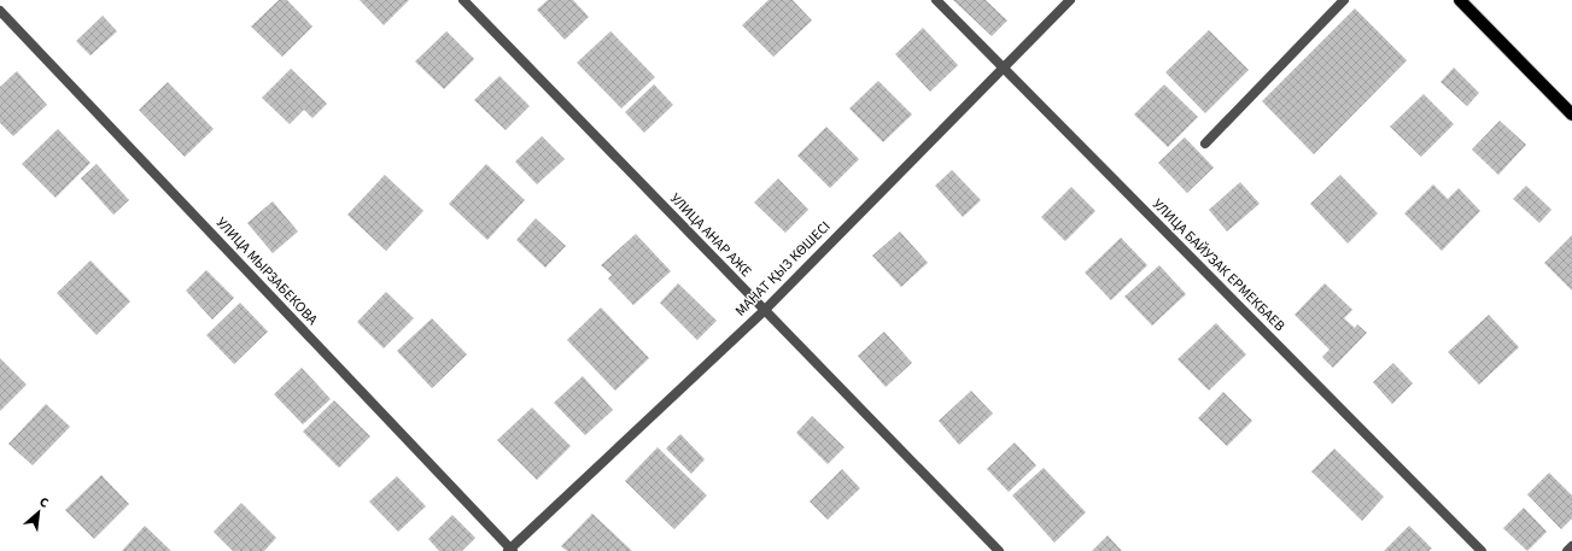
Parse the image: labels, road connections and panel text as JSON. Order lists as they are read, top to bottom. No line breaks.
{"streets":{"street":["УЛИЦА АНАР АЖЕ","УЛИЦА БАЙУЗАК ЕРМЕКБАЕВ","МАНАТ ҚЫЗ КӨШЕСІ","УЛИЦА МЫРЗАБЕКОВА"]},"crossings":[["УЛИЦА АНАР АЖЕ","МАНАТ ҚЫЗ КӨШЕСІ"],["УЛИЦА БАЙУЗАК ЕРМЕКБАЕВ","МАНАТ ҚЫЗ КӨШЕСІ"],["МАНАТ ҚЫЗ КӨШЕСІ","УЛИЦА МЫРЗАБЕКОВА"]],"north":"top right"}
